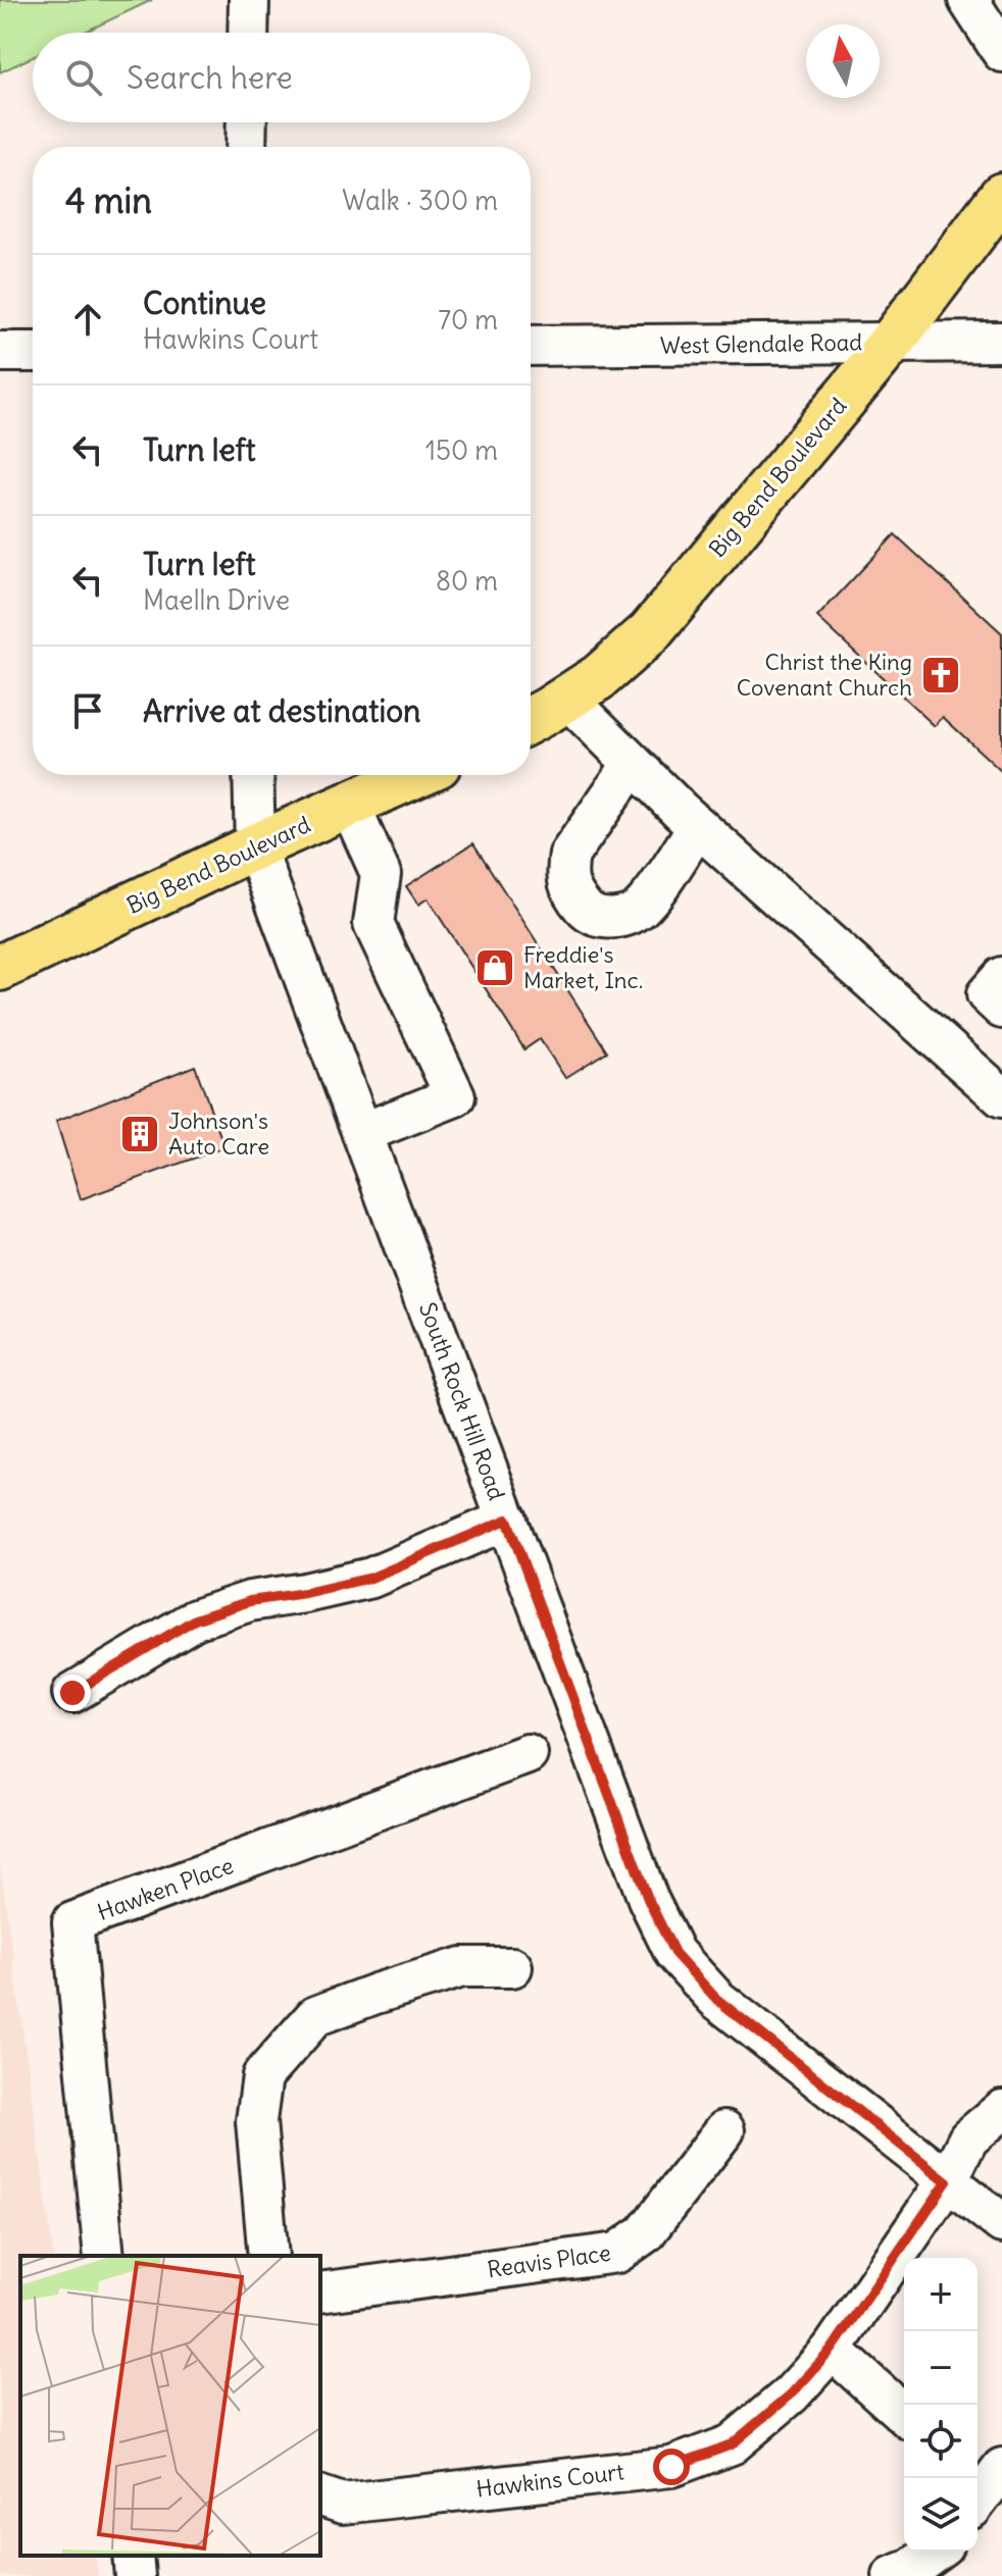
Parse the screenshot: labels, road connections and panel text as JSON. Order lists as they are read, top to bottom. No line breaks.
{"streets":{"main road":["Big Bend Boulevard"],"street":["West Glendale Road","South Rock Hill Road","Hawken Place","Reavis Place","Hawkins Court"]},"crossings":[["West Glendale Road","Big Bend Boulevard"],["Big Bend Boulevard","South Rock Hill Road"],["South Rock Hill Road","Hawkins Court"]],"places":{"church":["Christ the King Covenant Church"],"shop":["Freddie's Market, Inc."],"building":["Johnson's Auto Care"]},"north":"top","page":{"search":"Search here","heading":["4 min","Walk · 300 m"],"list":[["Continue","Hawkins Court","70 m"],["Turn left","150 m"],["Turn left","Maelln Drive","80 m"],"Arrive at destination"],"map_buttons":["+","−"]}}
